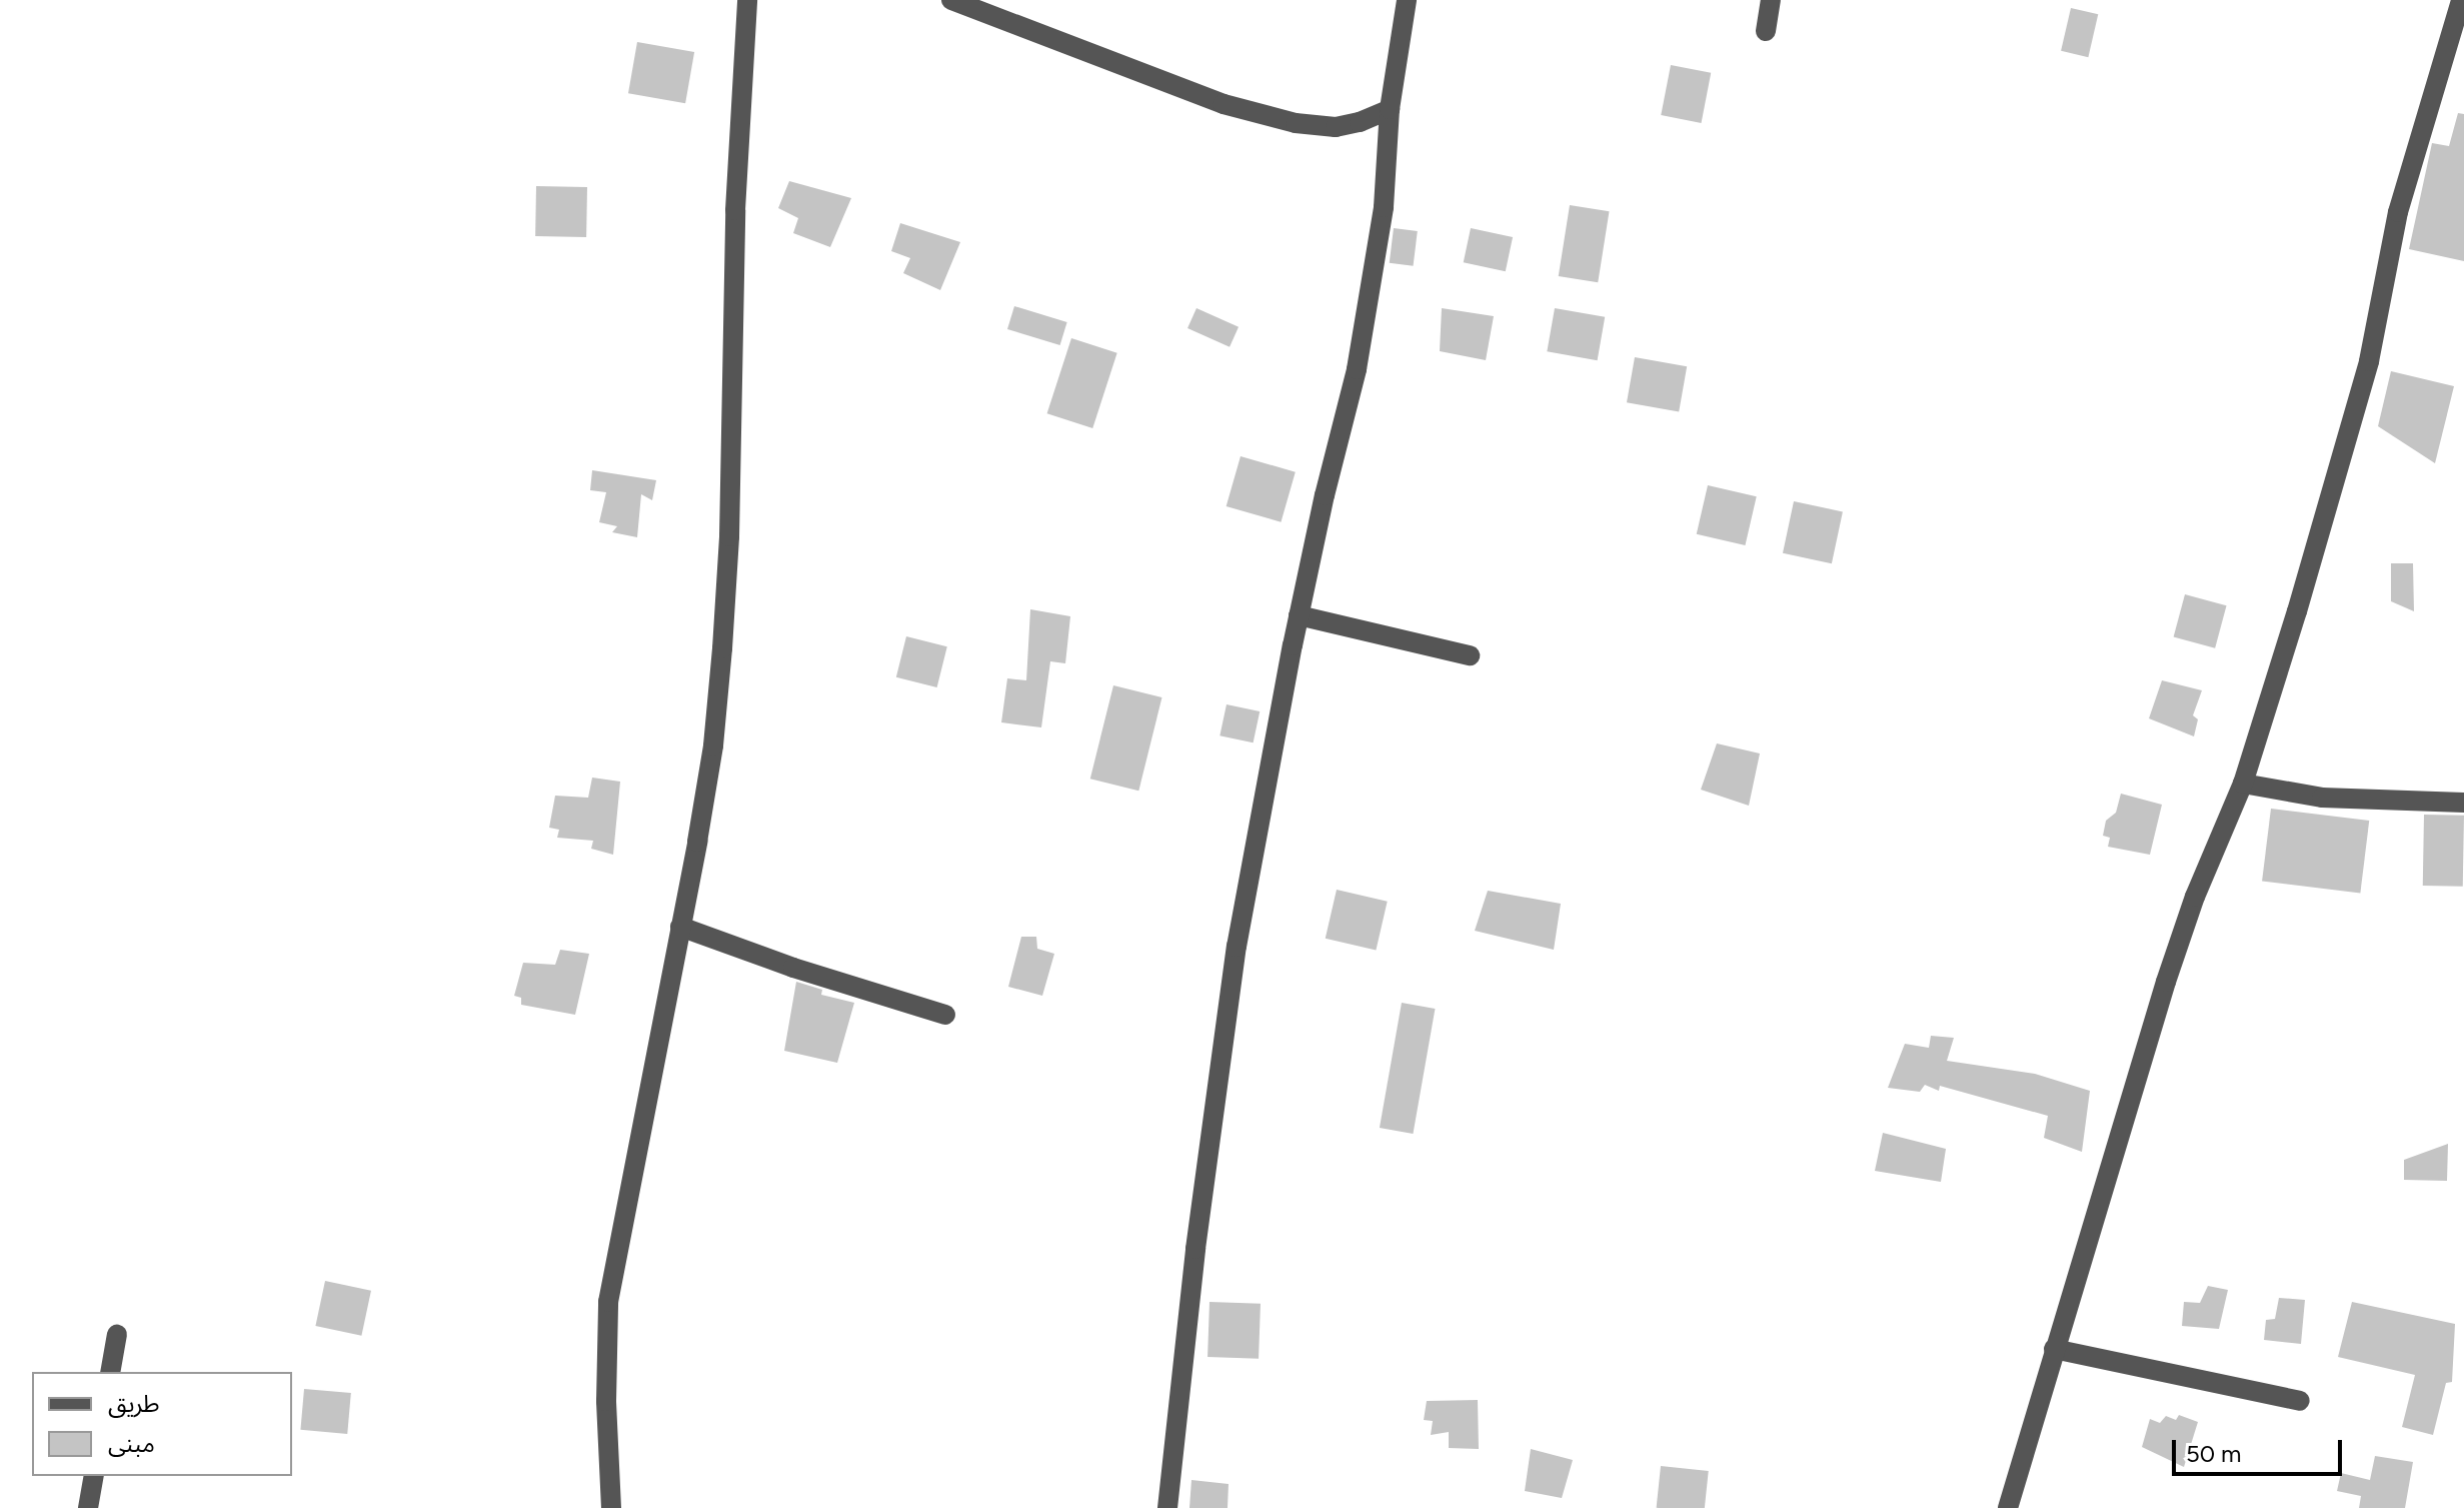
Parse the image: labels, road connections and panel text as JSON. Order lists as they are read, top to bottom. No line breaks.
{"legend":["طريق","مبنى"],"scale_bar":"50 m"}
